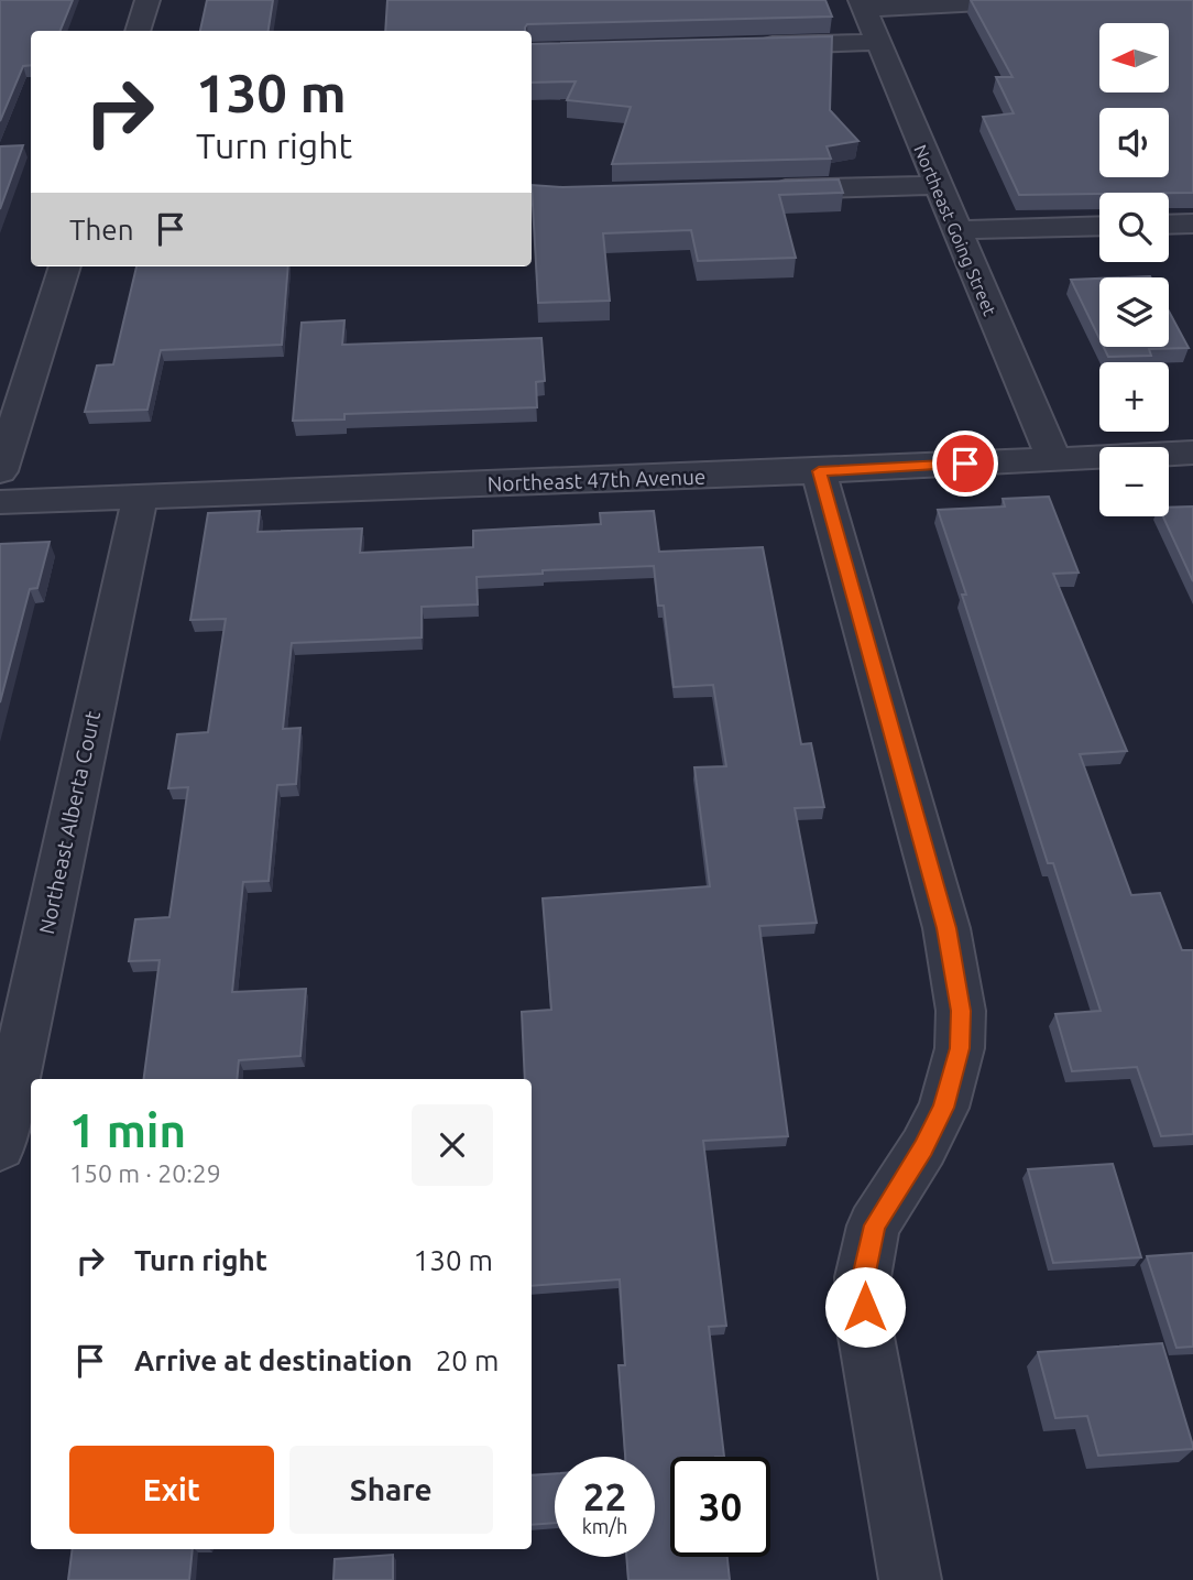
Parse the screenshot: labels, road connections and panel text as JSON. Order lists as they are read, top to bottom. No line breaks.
{"streets":{"street":["Northeast Going Street","Northeast 47th Avenue","Northeast Alberta Court"]},"crossings":[["Northeast Going Street","Northeast 47th Avenue"],["Northeast 47th Avenue","Northeast Alberta Court"]],"north":"left","page":{"map_buttons":["+","−"],"turn":["130 m","Turn right"],"then":"Then","heading":["1 min","150 m · 20:29"],"list":[{"name":"Turn right","value":"130 m"},{"name":"Arrive at destination","value":"20 m"}],"buttons":["Exit","Share"],"speed":"22 km/h","limit":"30"}}
